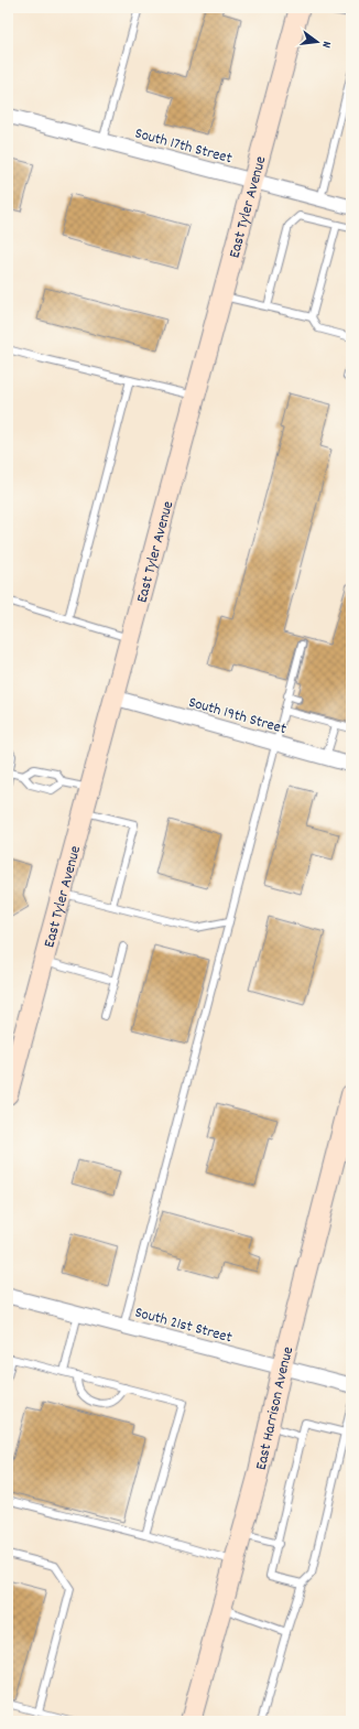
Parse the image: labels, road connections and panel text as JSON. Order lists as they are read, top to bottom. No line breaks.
{"streets":{"main road":["East Tyler Avenue","East Harrison Avenue"],"street":["South 17th Street","South 19th Street","South 21st Street"]},"crossings":[["South 17th Street","East Tyler Avenue"],["East Tyler Avenue","South 19th Street"],["South 21st Street","East Harrison Avenue"]],"north":"right"}
